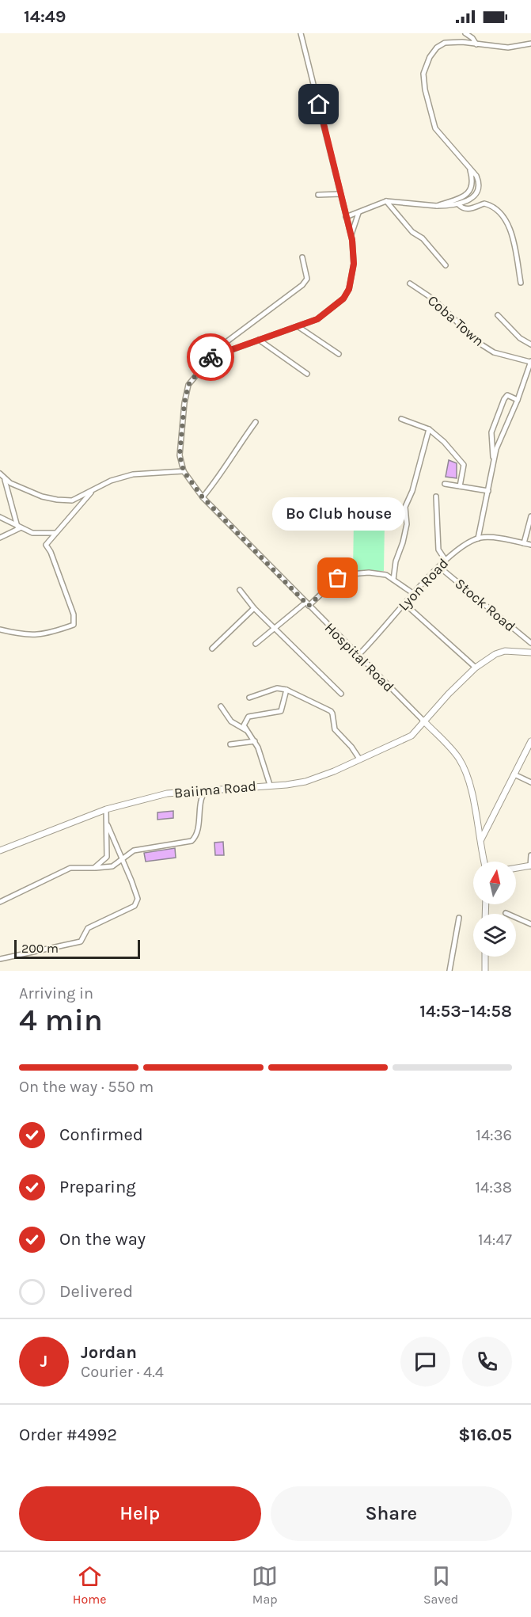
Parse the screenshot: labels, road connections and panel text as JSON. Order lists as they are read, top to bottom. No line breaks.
{"streets":{"street":["Coba Town","Lyon Road","Stock Road","Hospital Road","Baiima Road"]},"crossings":[["Lyon Road","Stock Road"],["Lyon Road","Hospital Road"],["Hospital Road","Baiima Road"]],"places":["Bo Club house"],"scale_bar":"200 m","north":"top","page":{"status":"14:49","bubble":"Bo Club house","scale":"200 m","heading":["4 min","Arriving in","14:53–14:58"],"panel":["Jordan","Courier · 4.4","Order #4992","$16.05"],"bar":"On the way · 550 m","list":[["Confirmed","14:36"],["Preparing","14:38"],["On the way","14:47"],"Delivered"],"round":"J","buttons":["Help","Share"],"tabs":["Home","Map","Saved"]}}
